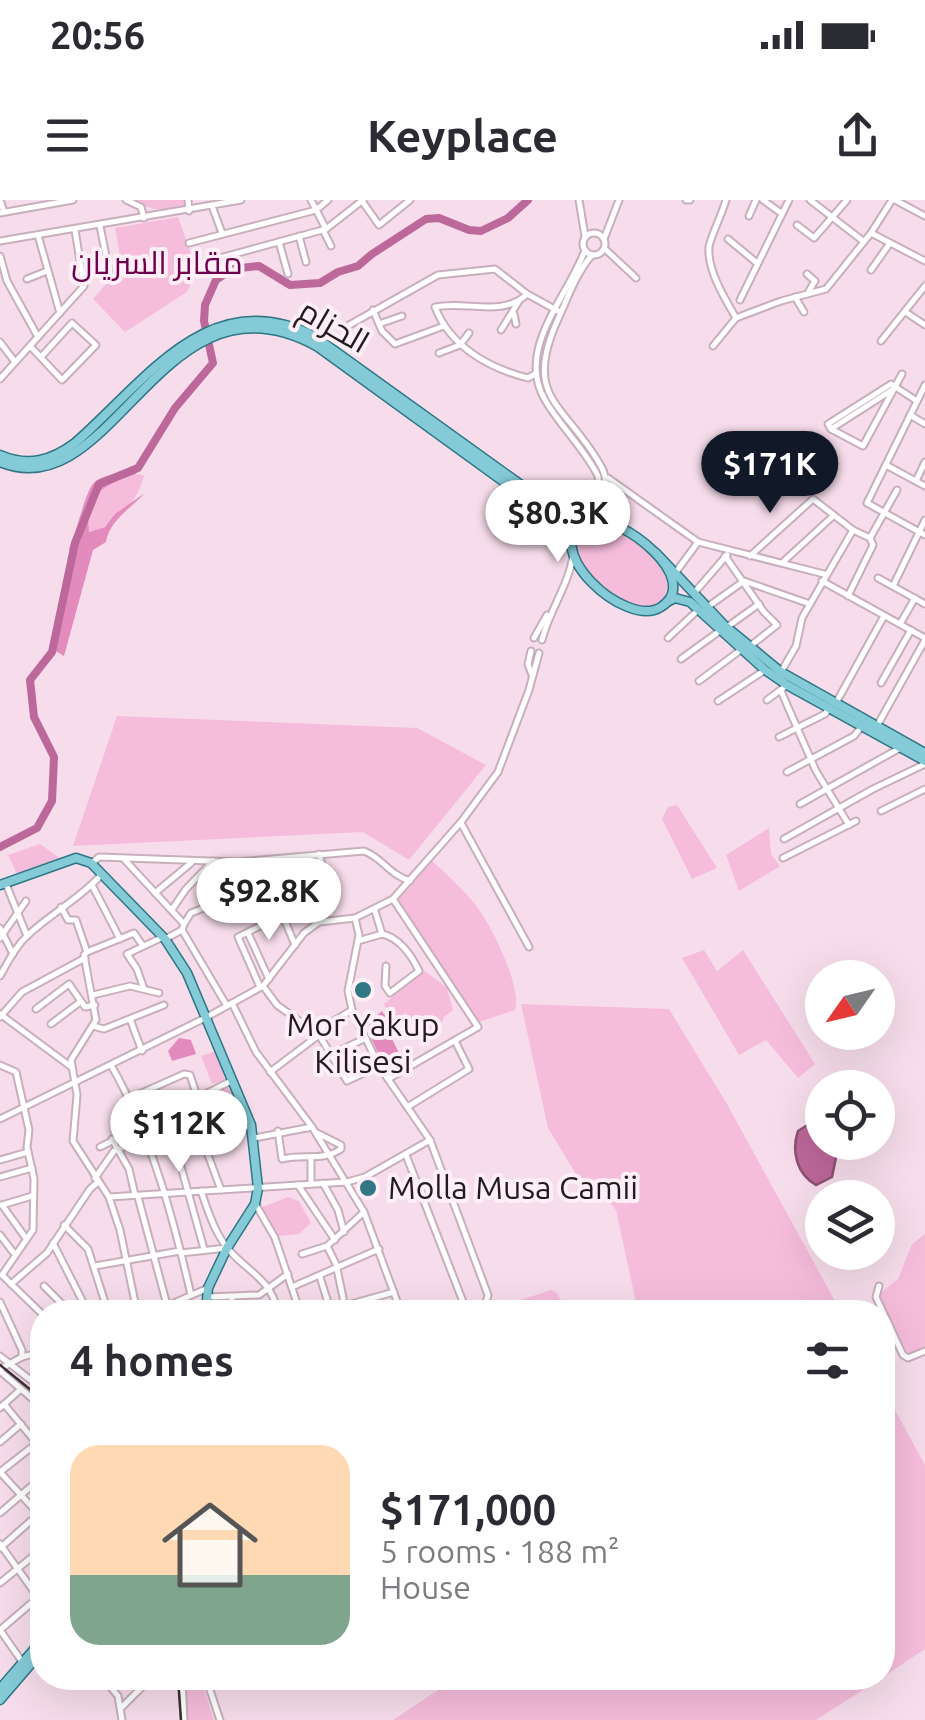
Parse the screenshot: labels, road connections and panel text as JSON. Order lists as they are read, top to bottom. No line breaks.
{"streets":{"main road":["الحزام"]},"parks":["مقابر السريان"],"places":["Mor Yakup Kilisesi","Molla Musa Camii"],"north":"bottom left","page":{"status":"20:56","header":"Keyplace","price":["$171K","$80.3K","$92.8K","$112K"],"heading":"4 homes","list":[{"name":"$171,000","note":"5 rooms · 188 m² · House"}]}}
